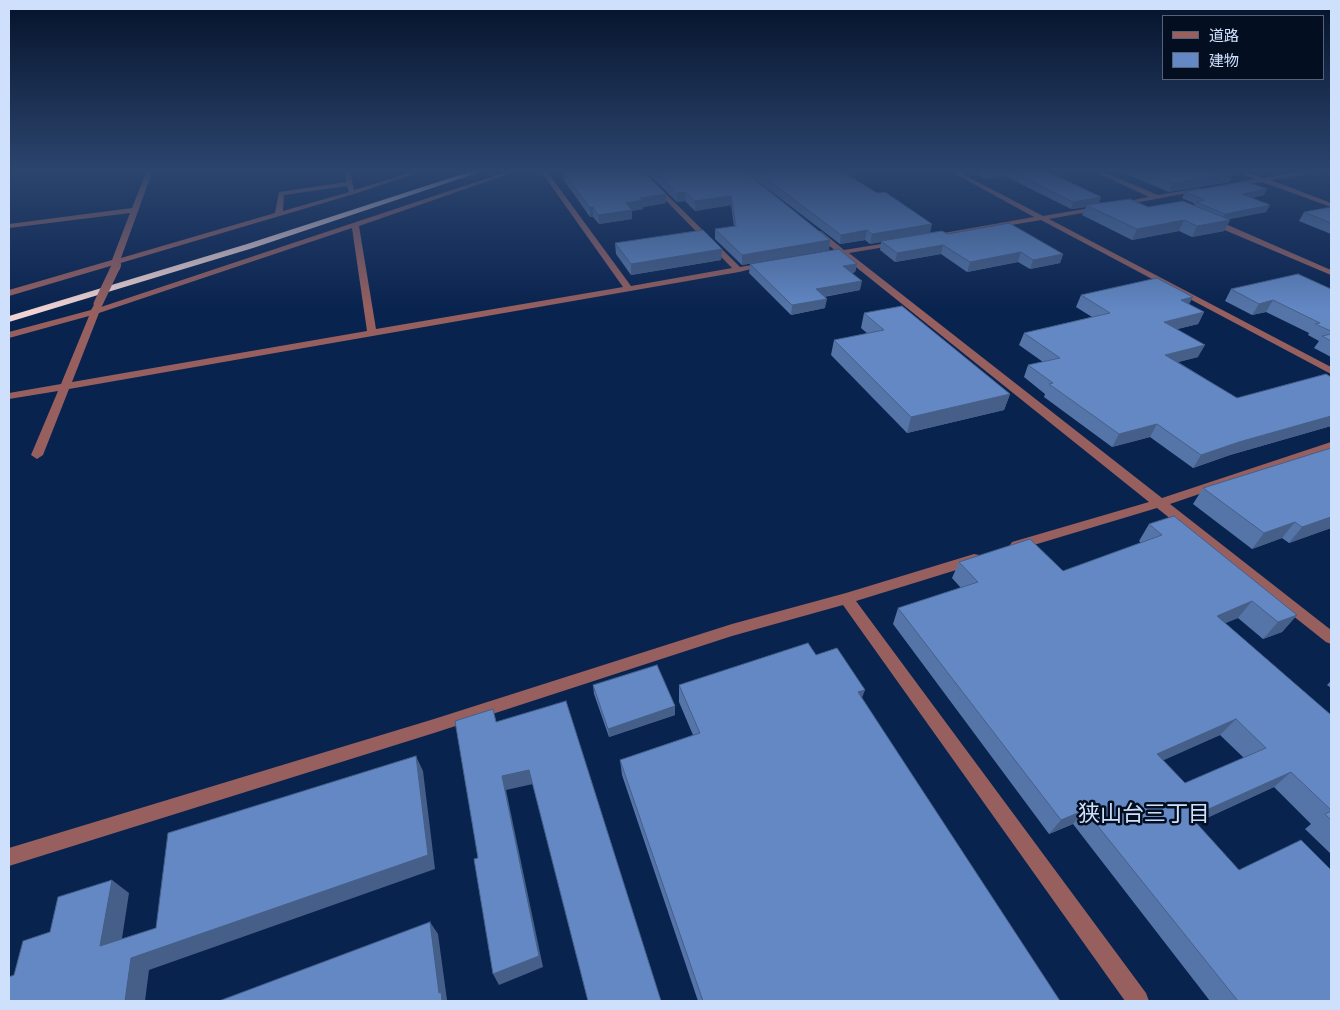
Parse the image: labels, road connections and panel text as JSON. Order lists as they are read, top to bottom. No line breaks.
{"districts":["狭山台三丁目"],"legend":["道路","建物"]}
